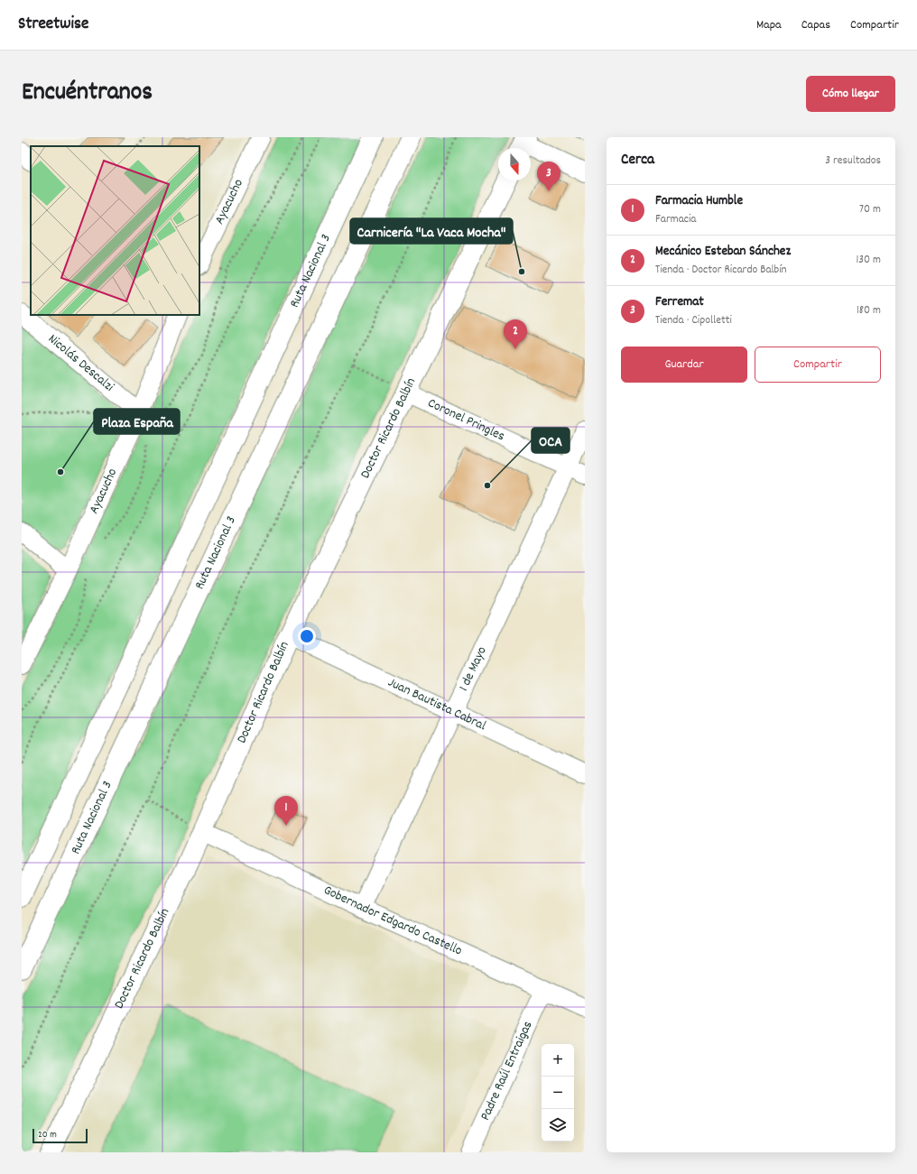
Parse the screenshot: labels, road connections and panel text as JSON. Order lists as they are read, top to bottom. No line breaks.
{"streets":{"main road":["Ruta Nacional 3","Doctor Ricardo Balbín"],"street":["Ayacucho","Nicolás Descalzi","Coronel Pringles","1 de Mayo","Juan Bautista Cabral","Gobernador Edgardo Castello","Padre Raúl Entraigas"]},"crossings":[["Ayacucho","Nicolás Descalzi"],["Coronel Pringles","Doctor Ricardo Balbín"],["Coronel Pringles","1 de Mayo"],["Doctor Ricardo Balbín","Juan Bautista Cabral"],["Doctor Ricardo Balbín","Gobernador Edgardo Castello"],["1 de Mayo","Juan Bautista Cabral"],["1 de Mayo","Gobernador Edgardo Castello"],["Gobernador Edgardo Castello","Padre Raúl Entraigas"]],"places":["Carnicería \"La Vaca Mocha\"","Plaza España","OCA"],"scale_bar":"20 m","north":"bottom","page":{"header":"Streetwise","nav":["Mapa","Capas","Compartir"],"title":"Encuéntranos","buttons":["Cómo llegar",["Guardar","Compartir"]],"heading":["Cerca","3 resultados"],"pins":["3","2","1"],"list":[{"mark":"1","name":"Farmacia Humble","note":"Farmacia","value":"70 m"},{"mark":"2","name":"Mecánico Esteban Sánchez","note":"Tienda · Doctor Ricardo Balbín","value":"130 m"},{"mark":"3","name":"Ferremat","note":"Tienda · Cipolletti","value":"180 m"}],"map_buttons":["+","−"],"scale":"20 m"}}
